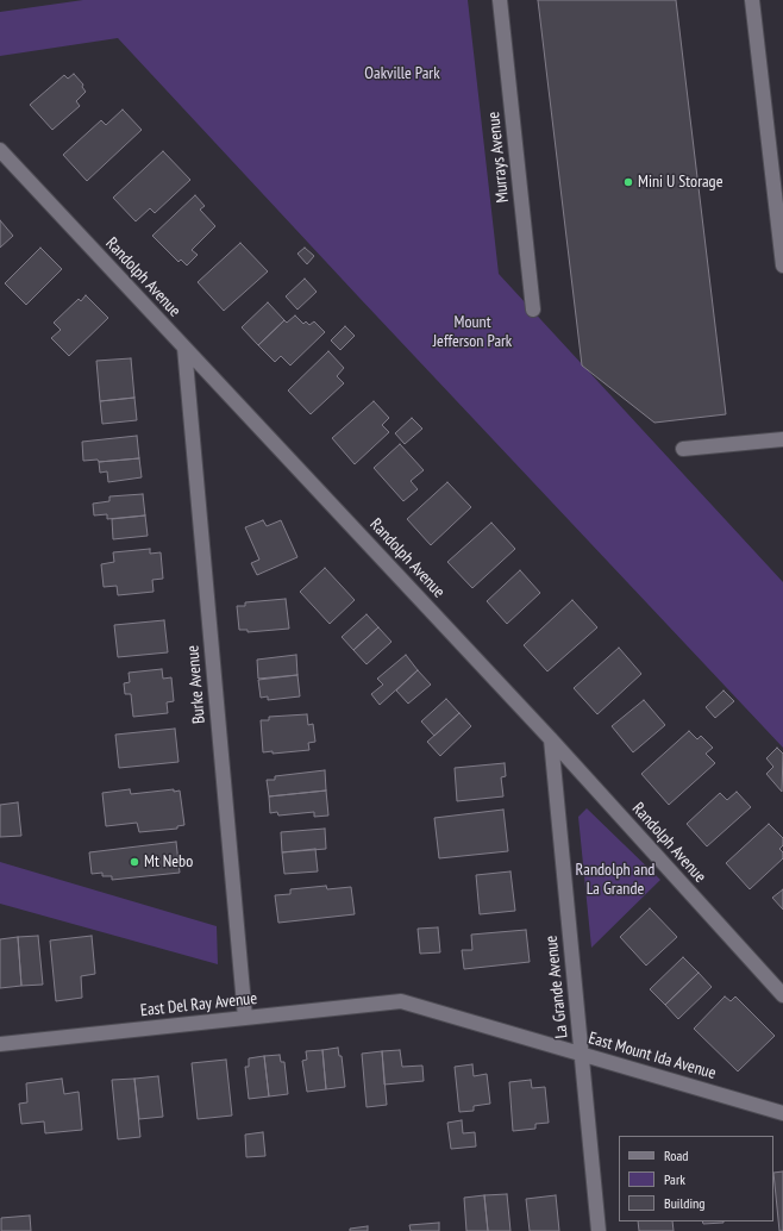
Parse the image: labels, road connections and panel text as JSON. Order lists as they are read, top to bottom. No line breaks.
{"streets":{"street":["Murrays Avenue","Randolph Avenue","Burke Avenue","La Grande Avenue","East Del Ray Avenue","East Mount Ida Avenue"]},"crossings":[["Randolph Avenue","Burke Avenue"],["Randolph Avenue","La Grande Avenue"],["Burke Avenue","East Del Ray Avenue"],["La Grande Avenue","East Mount Ida Avenue"],["East Del Ray Avenue","East Mount Ida Avenue"]],"parks":["Oakville Park","Mount Jefferson Park","Randolph and La Grande"],"places":["Mini U Storage","Mt Nebo"],"legend":["Road","Park","Building"]}
